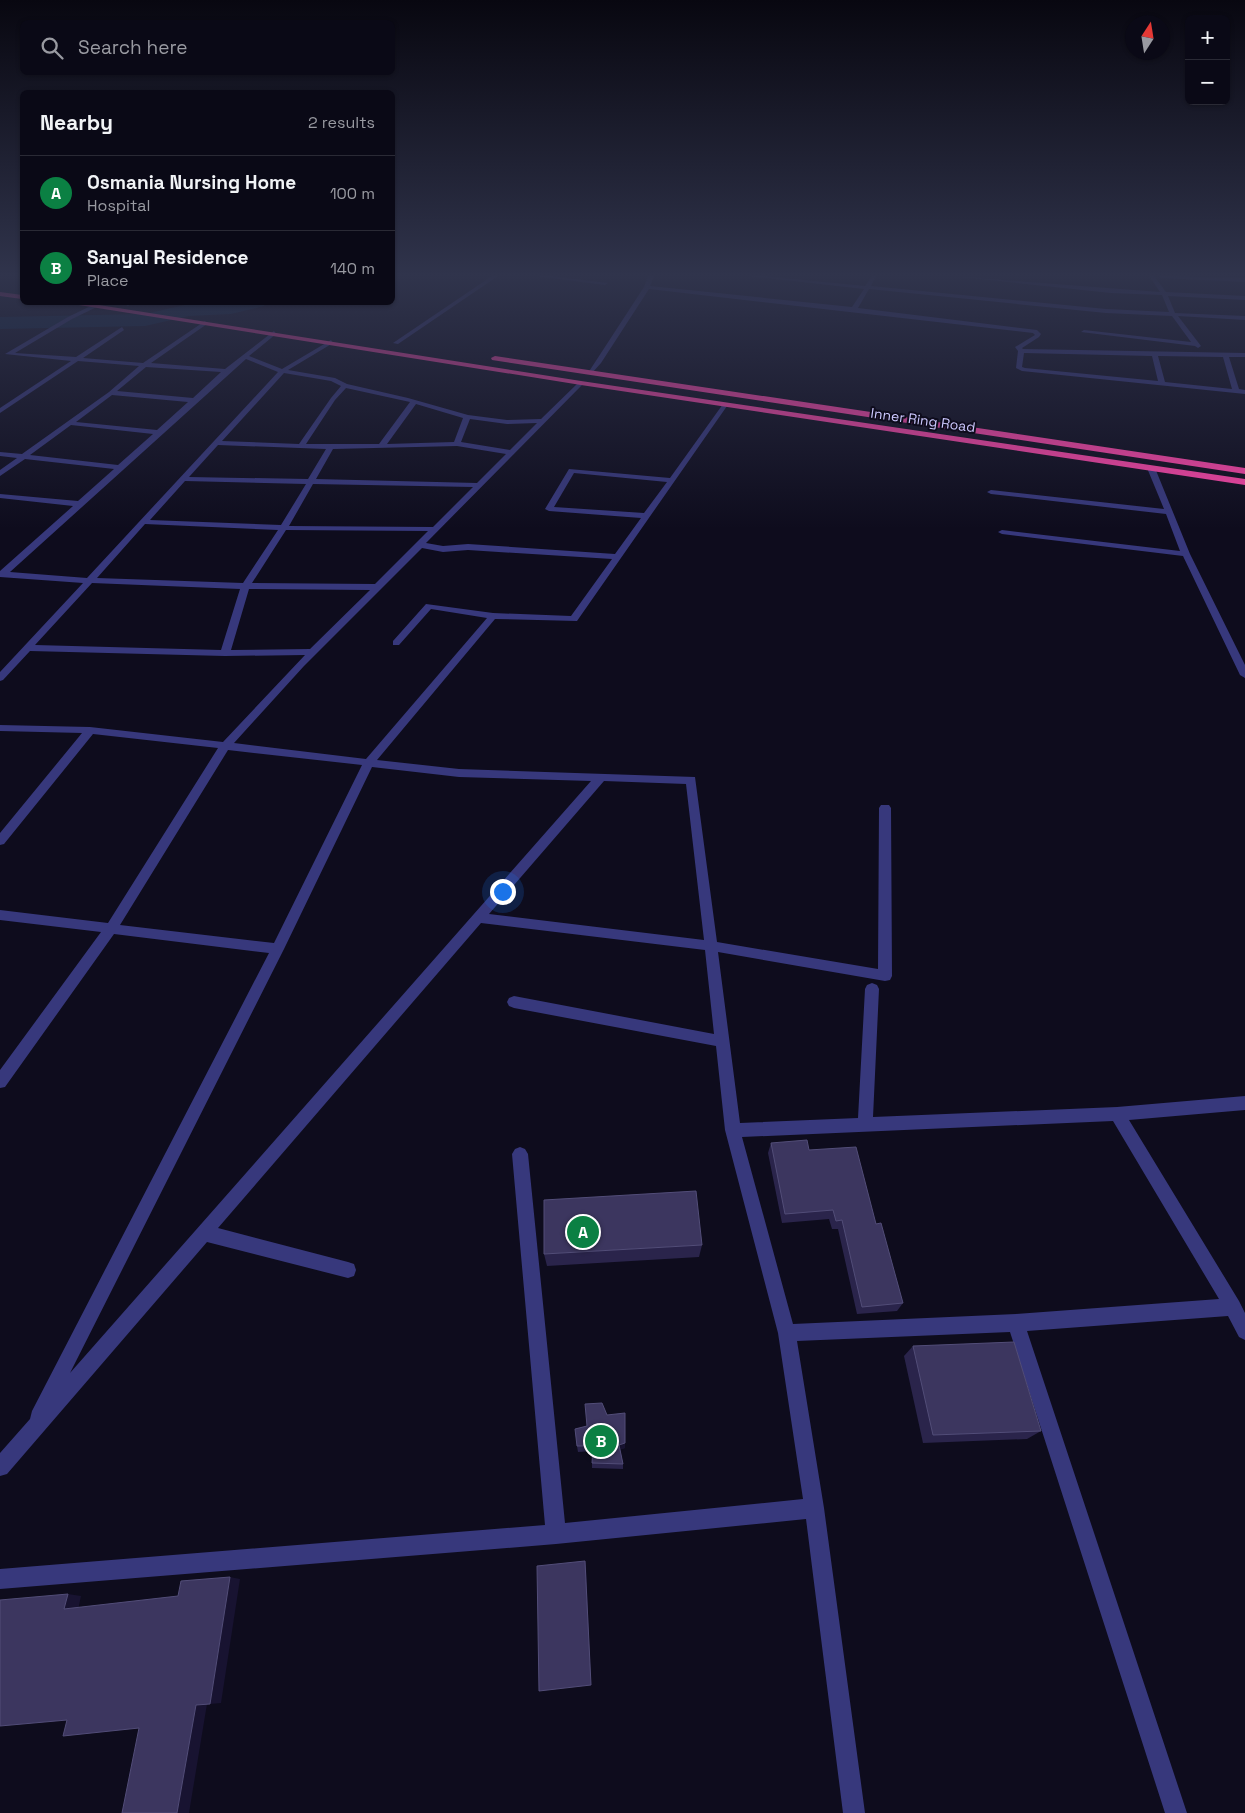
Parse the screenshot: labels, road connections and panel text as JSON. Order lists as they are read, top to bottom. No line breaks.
{"streets":{"highway":["Inner Ring Road"]},"north":"top","page":{"map_buttons":["+","−"],"search":"Search here","heading":["Nearby","2 results"],"list":[{"mark":"A","name":"Osmania Nursing Home","note":"Hospital","value":"100 m"},{"mark":"B","name":"Sanyal Residence","note":"Place","value":"140 m"}],"pins":["A","B"]}}
